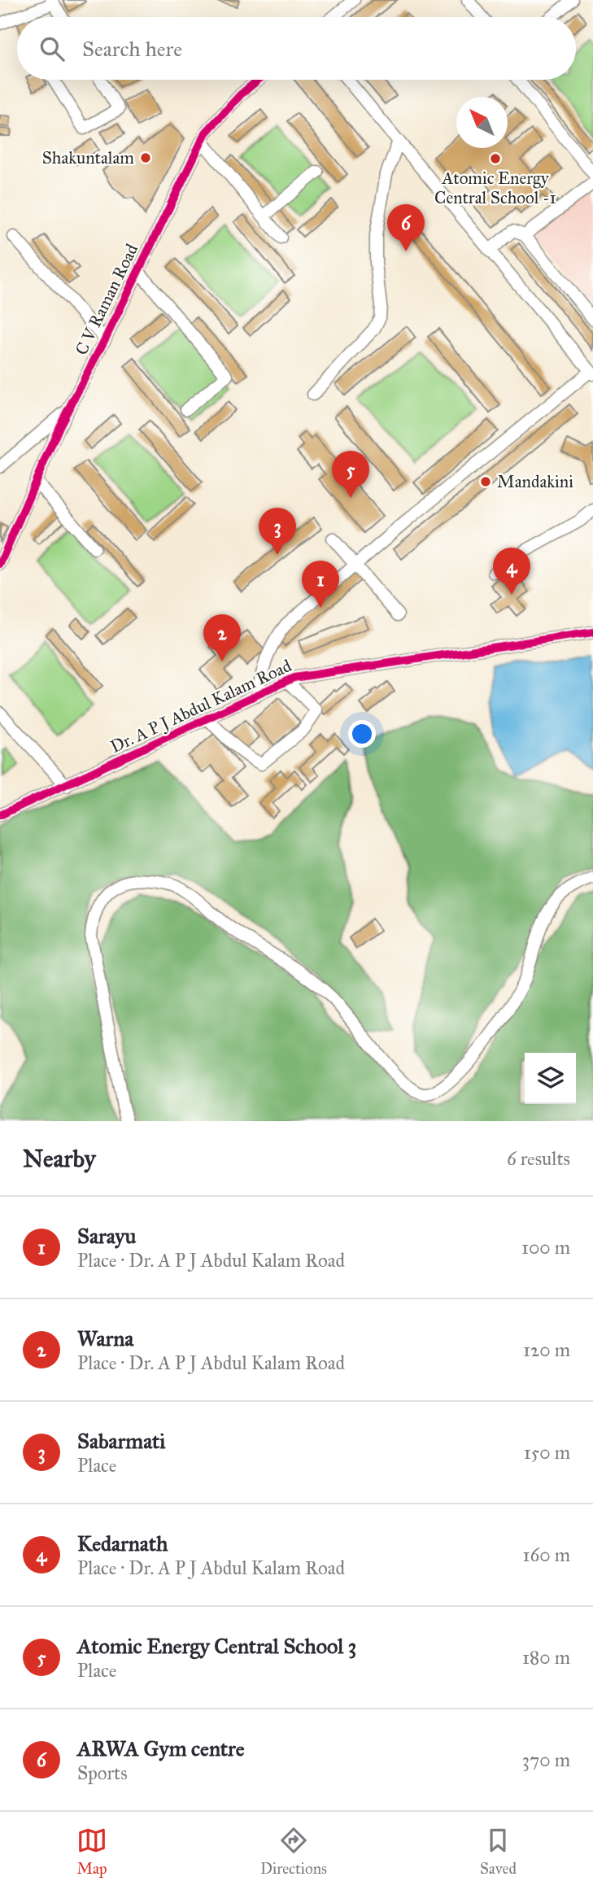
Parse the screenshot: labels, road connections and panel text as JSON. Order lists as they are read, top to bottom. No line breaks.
{"streets":{"street":["C V Raman Road","Dr. A P J Abdul Kalam Road"]},"places":["Shakuntalam","Atomic Energy Central School -1","Mandakini"],"north":"top left","page":{"search":"Search here","pins":["6","5","3","4","1","2"],"heading":["Nearby","6 results"],"list":[{"mark":"1","name":"Sarayu","note":"Place · Dr. A P J Abdul Kalam Road","value":"100 m"},{"mark":"2","name":"Warna","note":"Place · Dr. A P J Abdul Kalam Road","value":"120 m"},{"mark":"3","name":"Sabarmati","note":"Place","value":"150 m"},{"mark":"4","name":"Kedarnath","note":"Place · Dr. A P J Abdul Kalam Road","value":"160 m"},{"mark":"5","name":"Atomic Energy Central School 3","note":"Place","value":"180 m"},{"mark":"6","name":"ARWA Gym centre","note":"Sports","value":"370 m"}],"nav":["Map","Directions","Saved"]}}
